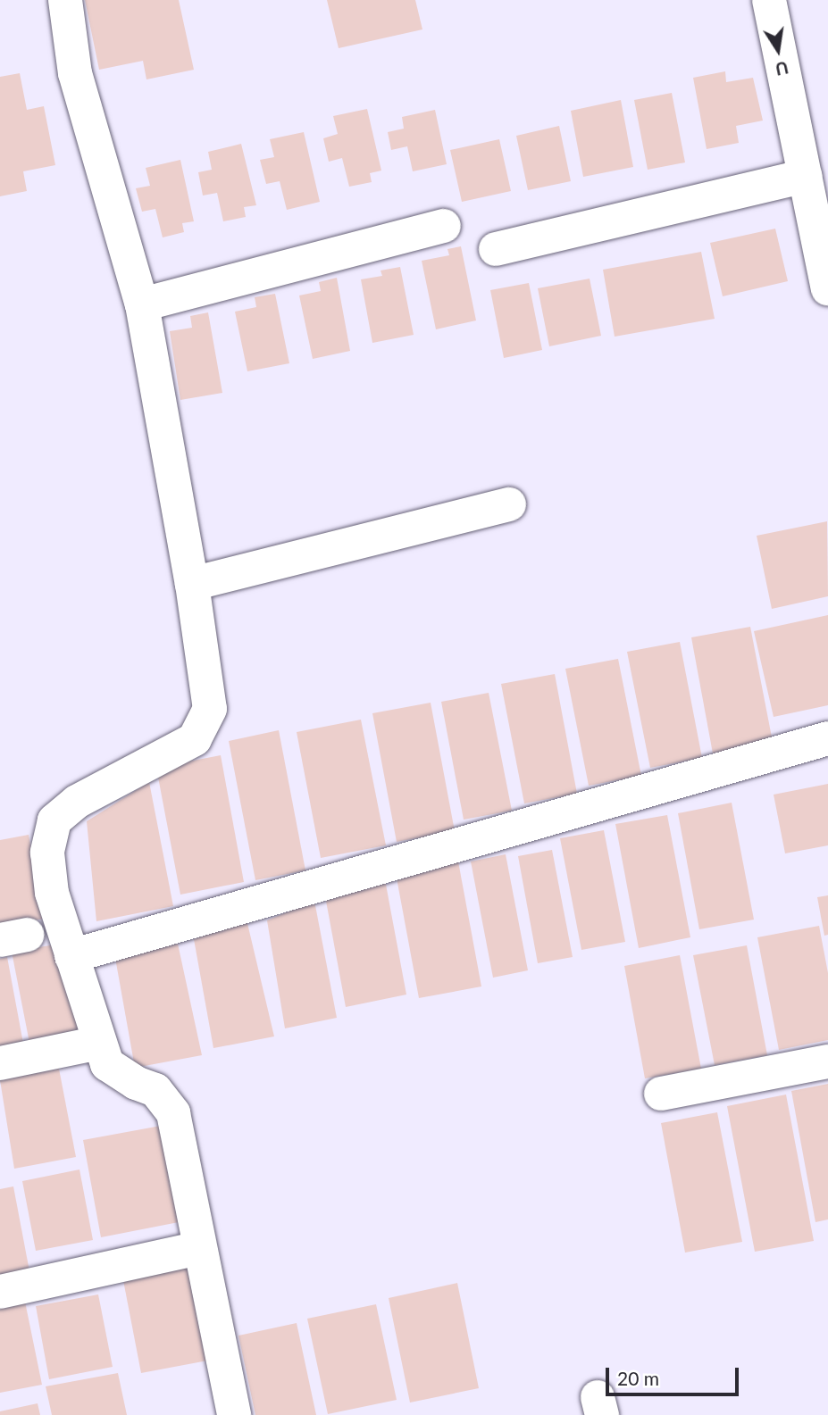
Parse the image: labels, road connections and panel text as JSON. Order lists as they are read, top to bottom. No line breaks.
{"scale_bar":"20 m","north":"bottom"}
